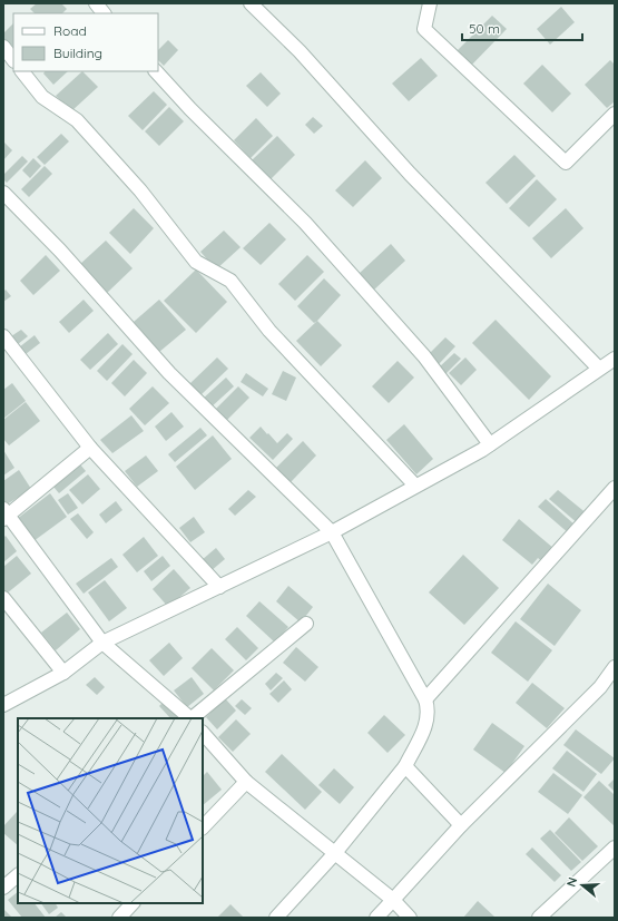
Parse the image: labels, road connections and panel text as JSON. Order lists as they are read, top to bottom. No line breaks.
{"legend":["Road","Building"],"scale_bar":"50 m","north":"left"}
